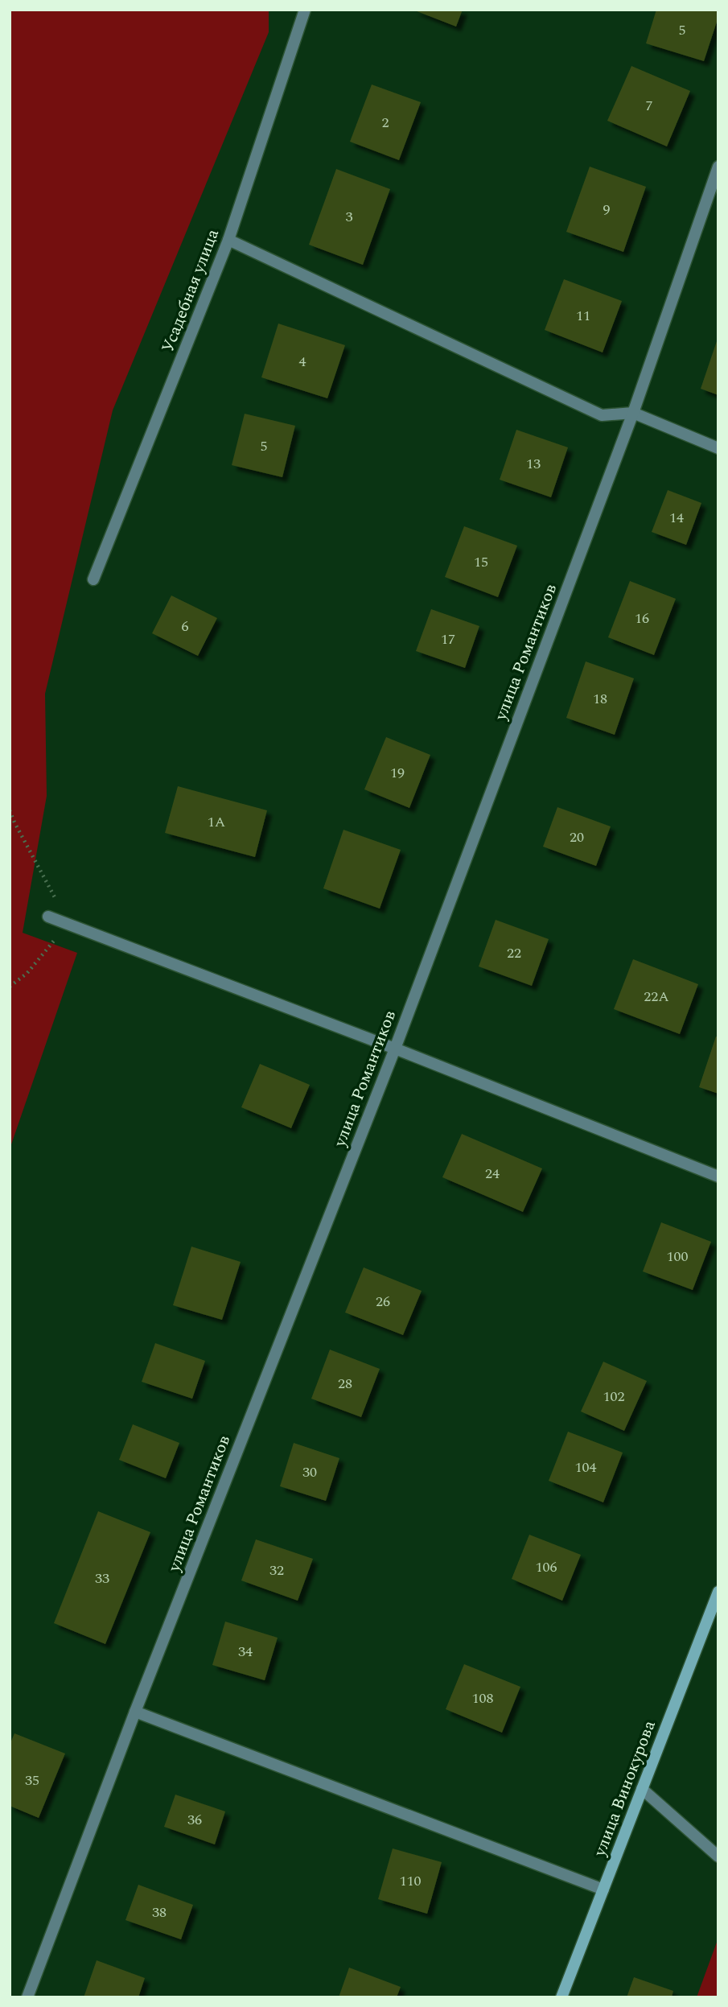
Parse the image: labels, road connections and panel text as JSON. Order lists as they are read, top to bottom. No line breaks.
{"streets":{"main road":["улица Винокурова"],"street":["Усадебная улица","улица Романтиков"]},"house_numbers":["5","7","2","9","3","11","4","5","13","14","15","16","6","17","18","19","1А","20","22","22А","24","100","26","28","102","104","30","106","32","33","34","108","35","36","110","38"]}
